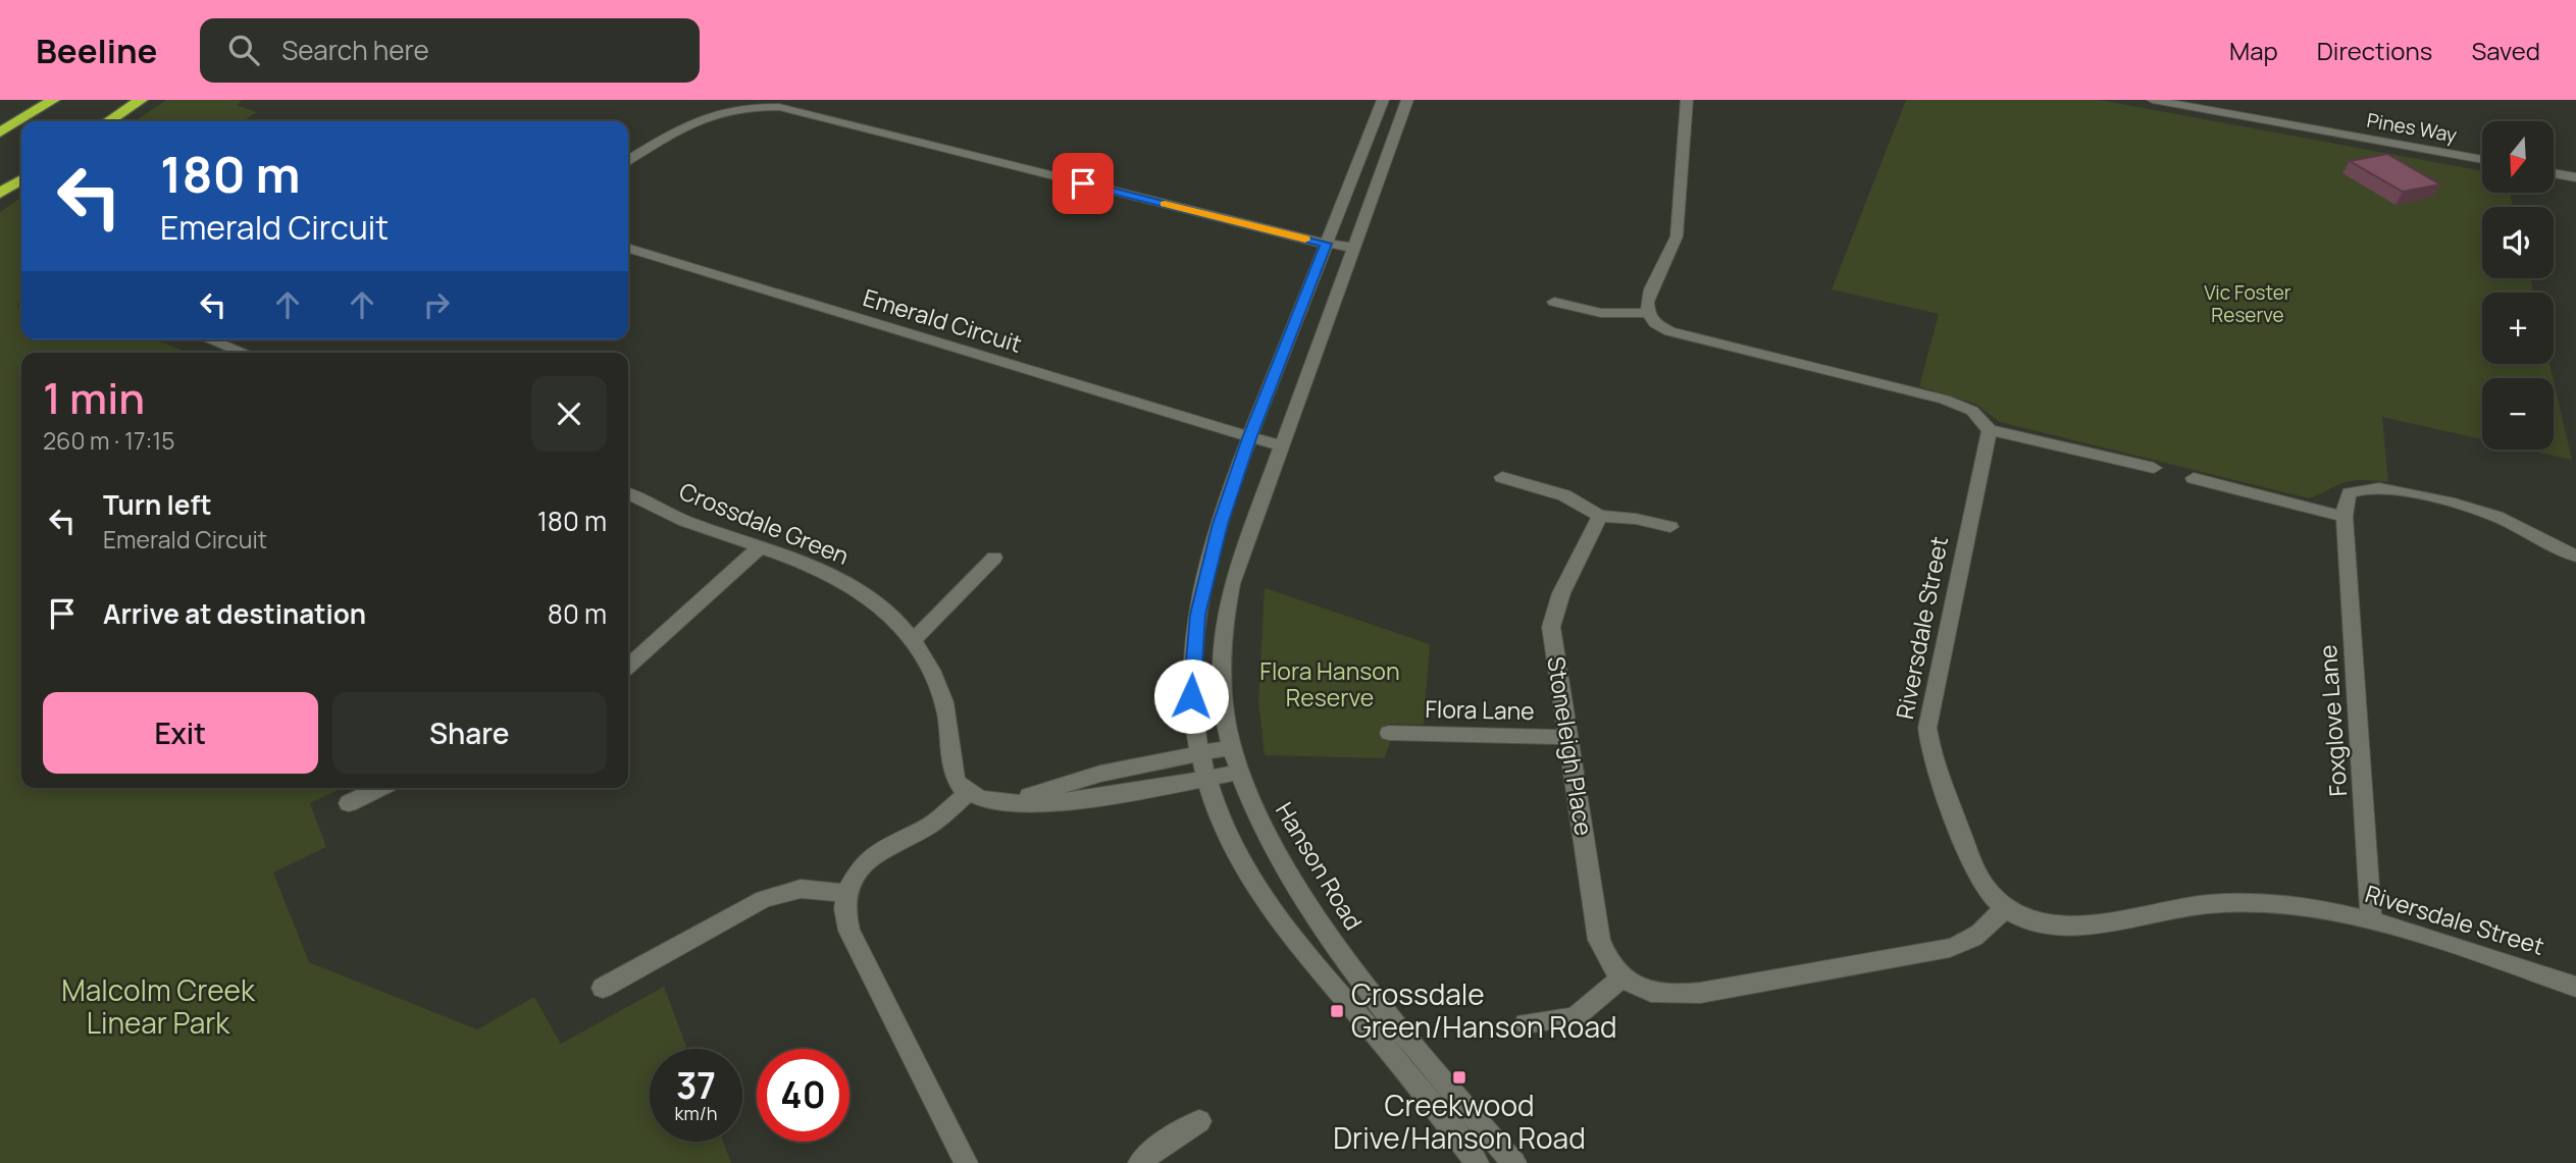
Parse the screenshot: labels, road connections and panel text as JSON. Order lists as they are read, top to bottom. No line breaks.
{"streets":{"street":["Pines Way","Emerald Circuit","Crossdale Green","Riversdale Street","Flora Lane","Foxglove Lane","Stoneleigh Place","Hanson Road"]},"crossings":[["Emerald Circuit","Hanson Road"],["Riversdale Street","Foxglove Lane"],["Flora Lane","Stoneleigh Place"]],"parks":["Vic Foster Reserve","Flora Hanson Reserve","Malcolm Creek Linear Park"],"places":{"transit":["Crossdale Green/Hanson Road","Creekwood Drive/Hanson Road"]},"north":"bottom","page":{"header":"Beeline","search":"Search here","nav":["Map","Directions","Saved"],"map_buttons":["+","−"],"turn":["180 m","Emerald Circuit"],"heading":["1 min","260 m · 17:15"],"list":[{"name":"Turn left","note":"Emerald Circuit","value":"180 m"},{"name":"Arrive at destination","value":"80 m"}],"buttons":["Exit","Share"],"speed":"37 km/h","limit":"40"}}
